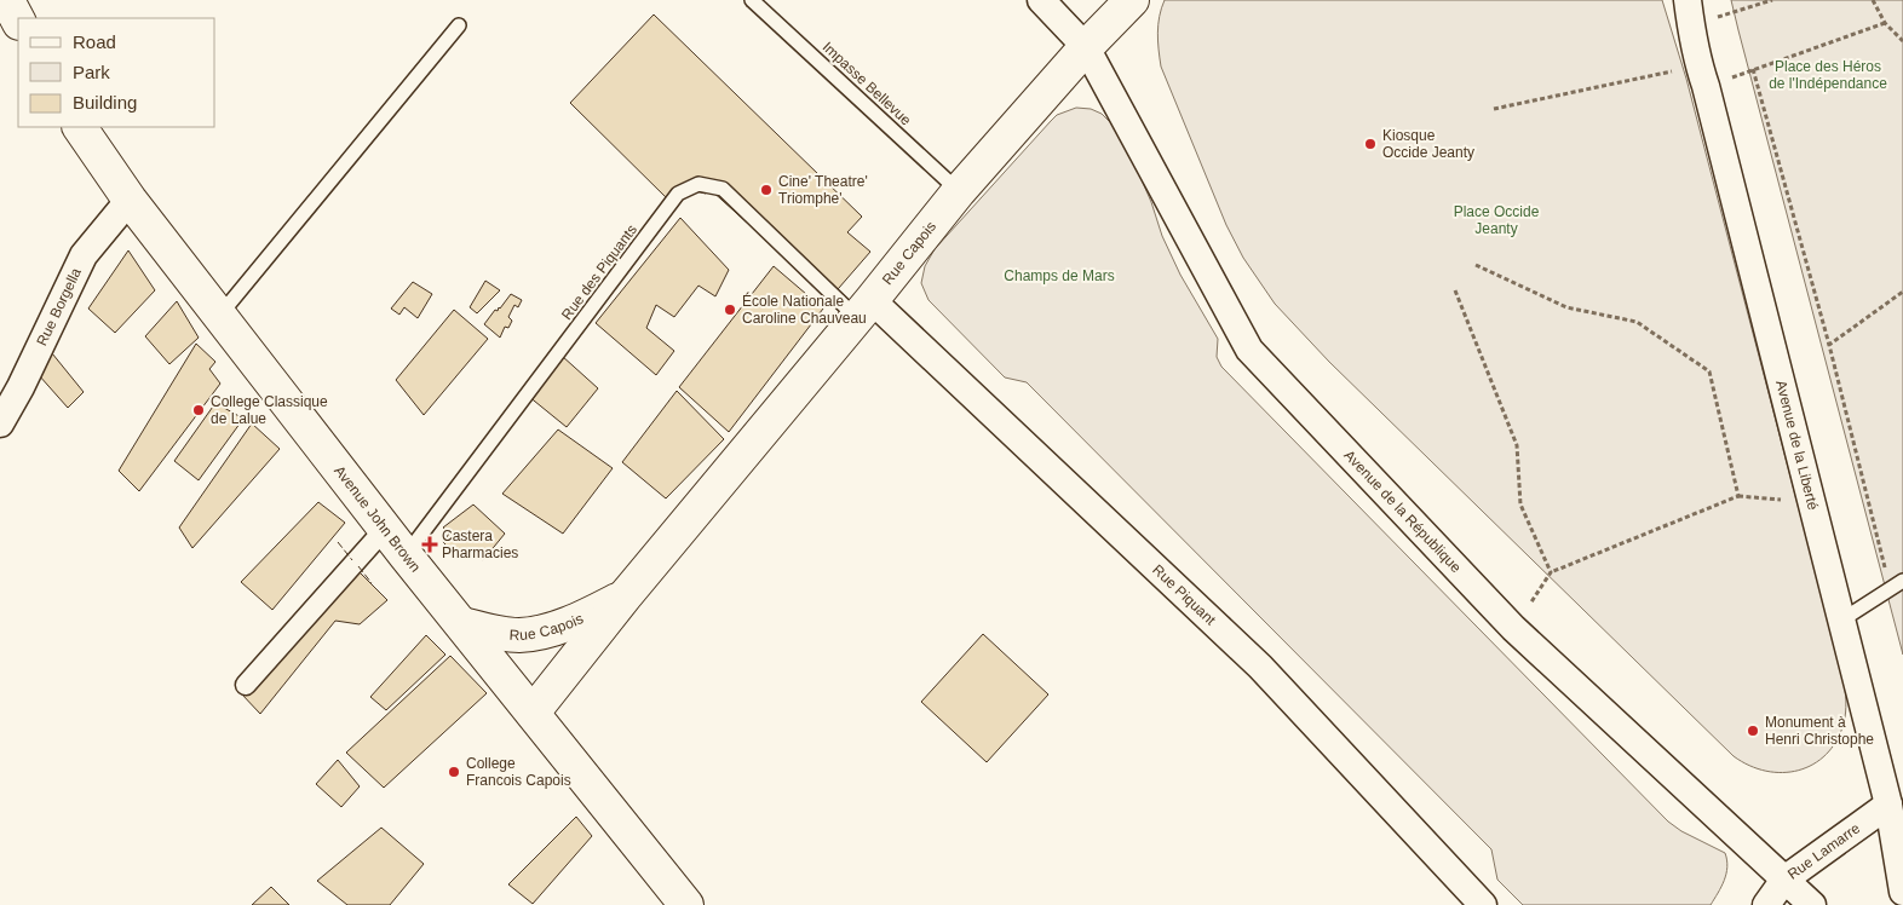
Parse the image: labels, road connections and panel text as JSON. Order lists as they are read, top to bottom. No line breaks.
{"streets":{"street":["Rue Capois","Rue Borgella","Avenue de la Liberté","Avenue de la République","Avenue John Brown","Rue Piquant","Rue Lamarre"],"lane":["Impasse Bellevue","Rue des Piquants"]},"crossings":[["Impasse Bellevue","Rue Capois"],["Rue Capois","Rue des Piquants"],["Rue Capois","Avenue de la République"],["Rue Capois","Avenue John Brown"],["Rue Capois","Rue Piquant"],["Rue des Piquants","Avenue John Brown"],["Rue des Piquants","Rue Piquant"],["Rue Borgella","Avenue John Brown"],["Avenue de la Liberté","Rue Lamarre"],["Avenue de la République","Rue Lamarre"]],"parks":["Place des Héros de l'Indépendance","Place Occide Jeanty","Champs de Mars"],"places":{"other":["Kiosque Occide Jeanty","Cine' Theatre' Triomphe'","École Nationale Caroline Chauveau","College Classique de Lalue","Monument à Henri Christophe","College Francois Capois"],"health":["Castera Pharmacies"]},"legend":["Road","Park","Building"]}
